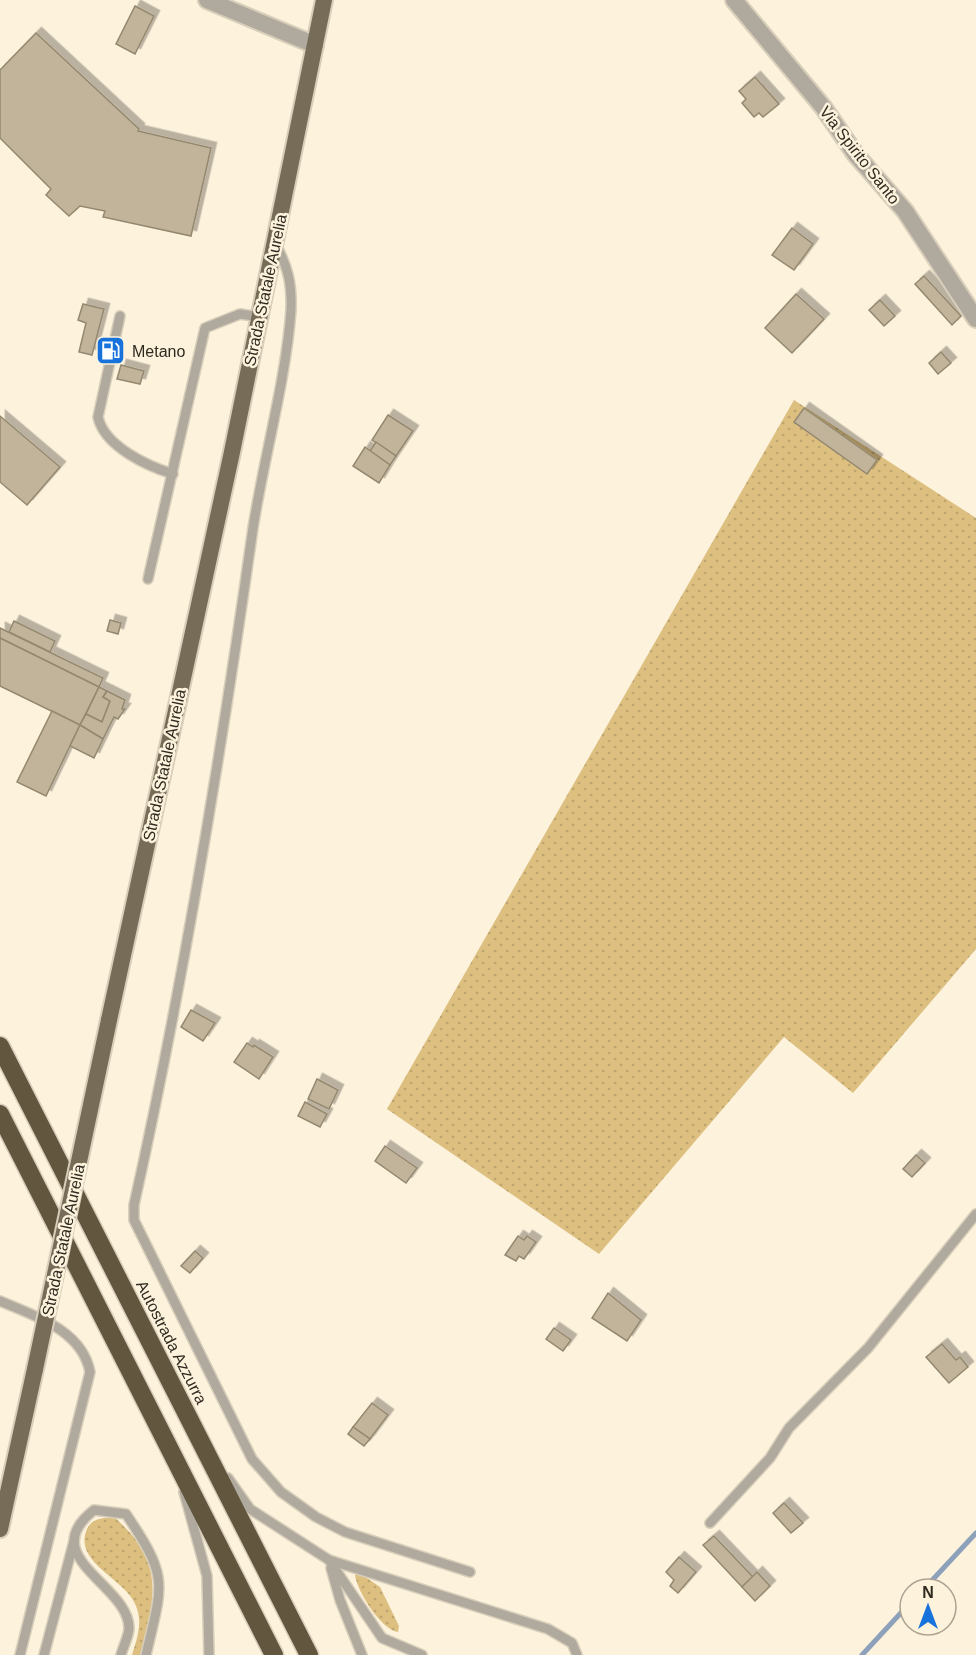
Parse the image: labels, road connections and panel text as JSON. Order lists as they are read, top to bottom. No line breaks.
{"streets":{"highway":["Autostrada Azzurra"],"main road":["Strada Statale Aurelia"],"street":["Via Spirito Santo"]},"places":{"fuel station":["Metano"]},"north":"top"}
